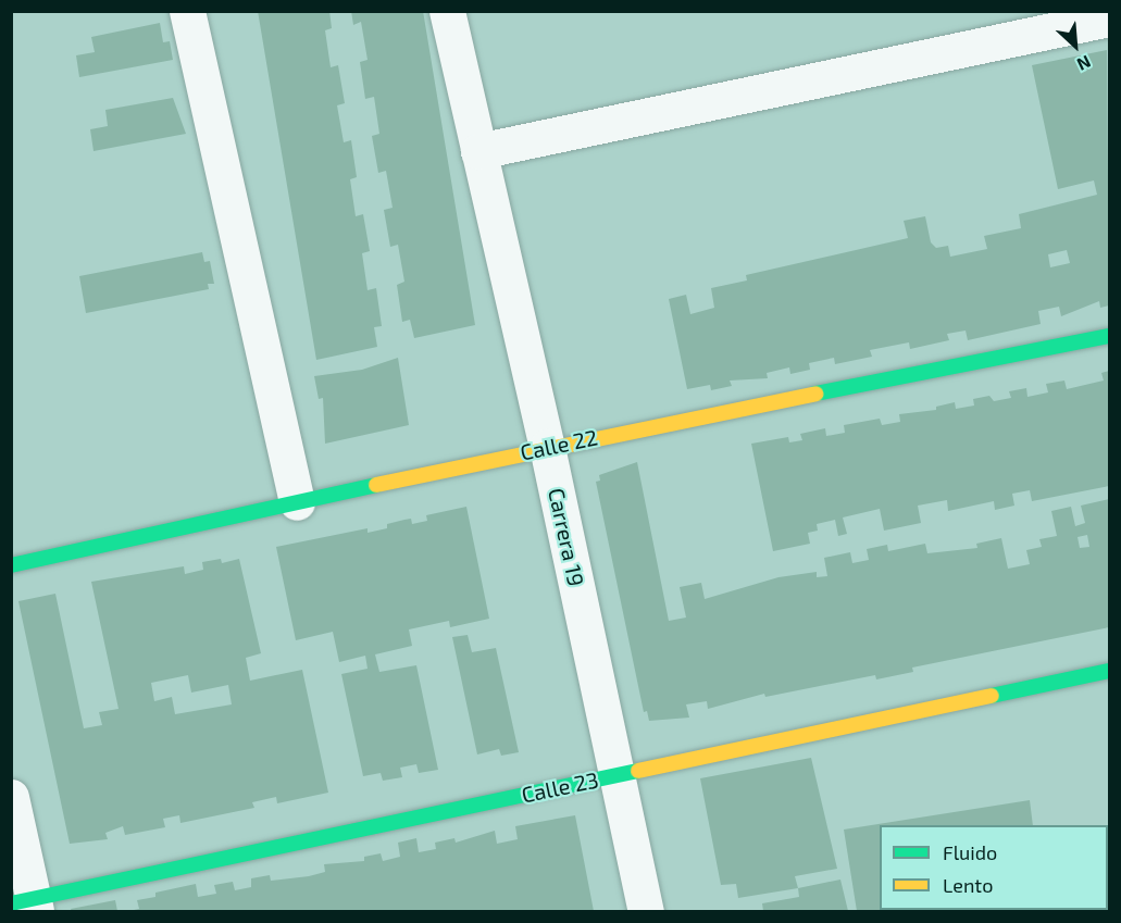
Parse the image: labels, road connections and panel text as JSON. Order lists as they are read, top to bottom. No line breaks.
{"streets":{"street":["Calle 22","Carrera 19","Calle 23"]},"crossings":[["Calle 22","Carrera 19"],["Carrera 19","Calle 23"]],"legend":["Fluido","Lento"],"north":"bottom right"}
